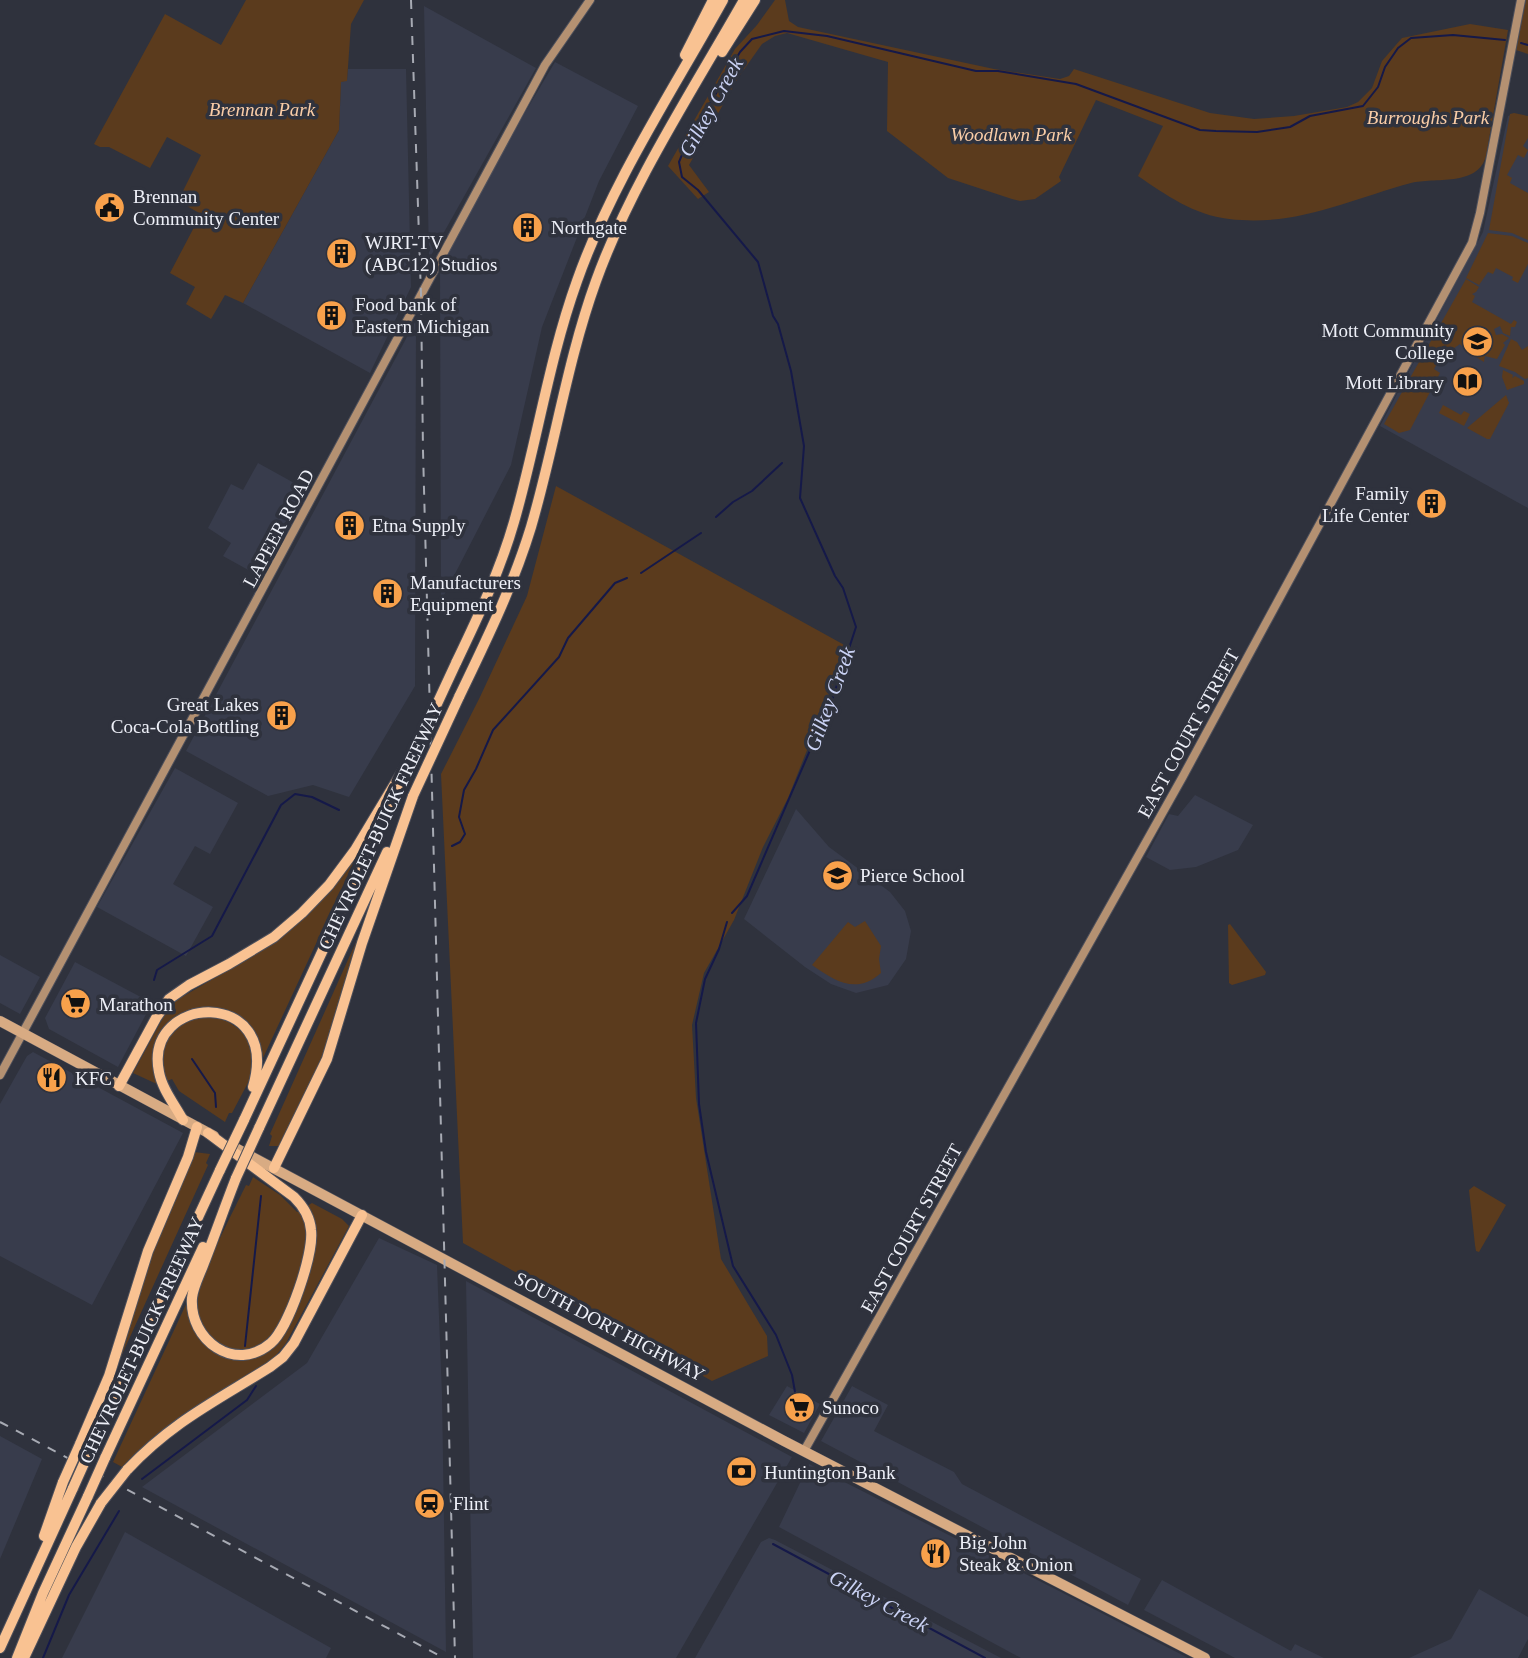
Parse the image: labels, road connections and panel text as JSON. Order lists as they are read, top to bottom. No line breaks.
{"streets":{"highway":["CHEVROLET-BUICK FREEWAY"],"main road":["LAPEER ROAD","EAST COURT STREET","SOUTH DORT HIGHWAY"]},"crossings":[["LAPEER ROAD","SOUTH DORT HIGHWAY"],["EAST COURT STREET","SOUTH DORT HIGHWAY"]],"water":["Gilkey Creek"],"parks":["Brennan Park","Burroughs Park","Woodlawn Park"],"places":{"public building":["Brennan Community Center"],"building":["Northgate","WJRT-TV (ABC12) Studios","Food bank of Eastern Michigan","Family Life Center","Etna Supply","Manufacturers Equipment","Great Lakes Coca-Cola Bottling"],"school or university":["Mott Community College","Pierce School"],"library":["Mott Library"],"supermarket":["Marathon","Sunoco"],"restaurant":["KFC","Big John Steak & Onion"],"bank":["Huntington Bank"],"station":["Flint"]}}
